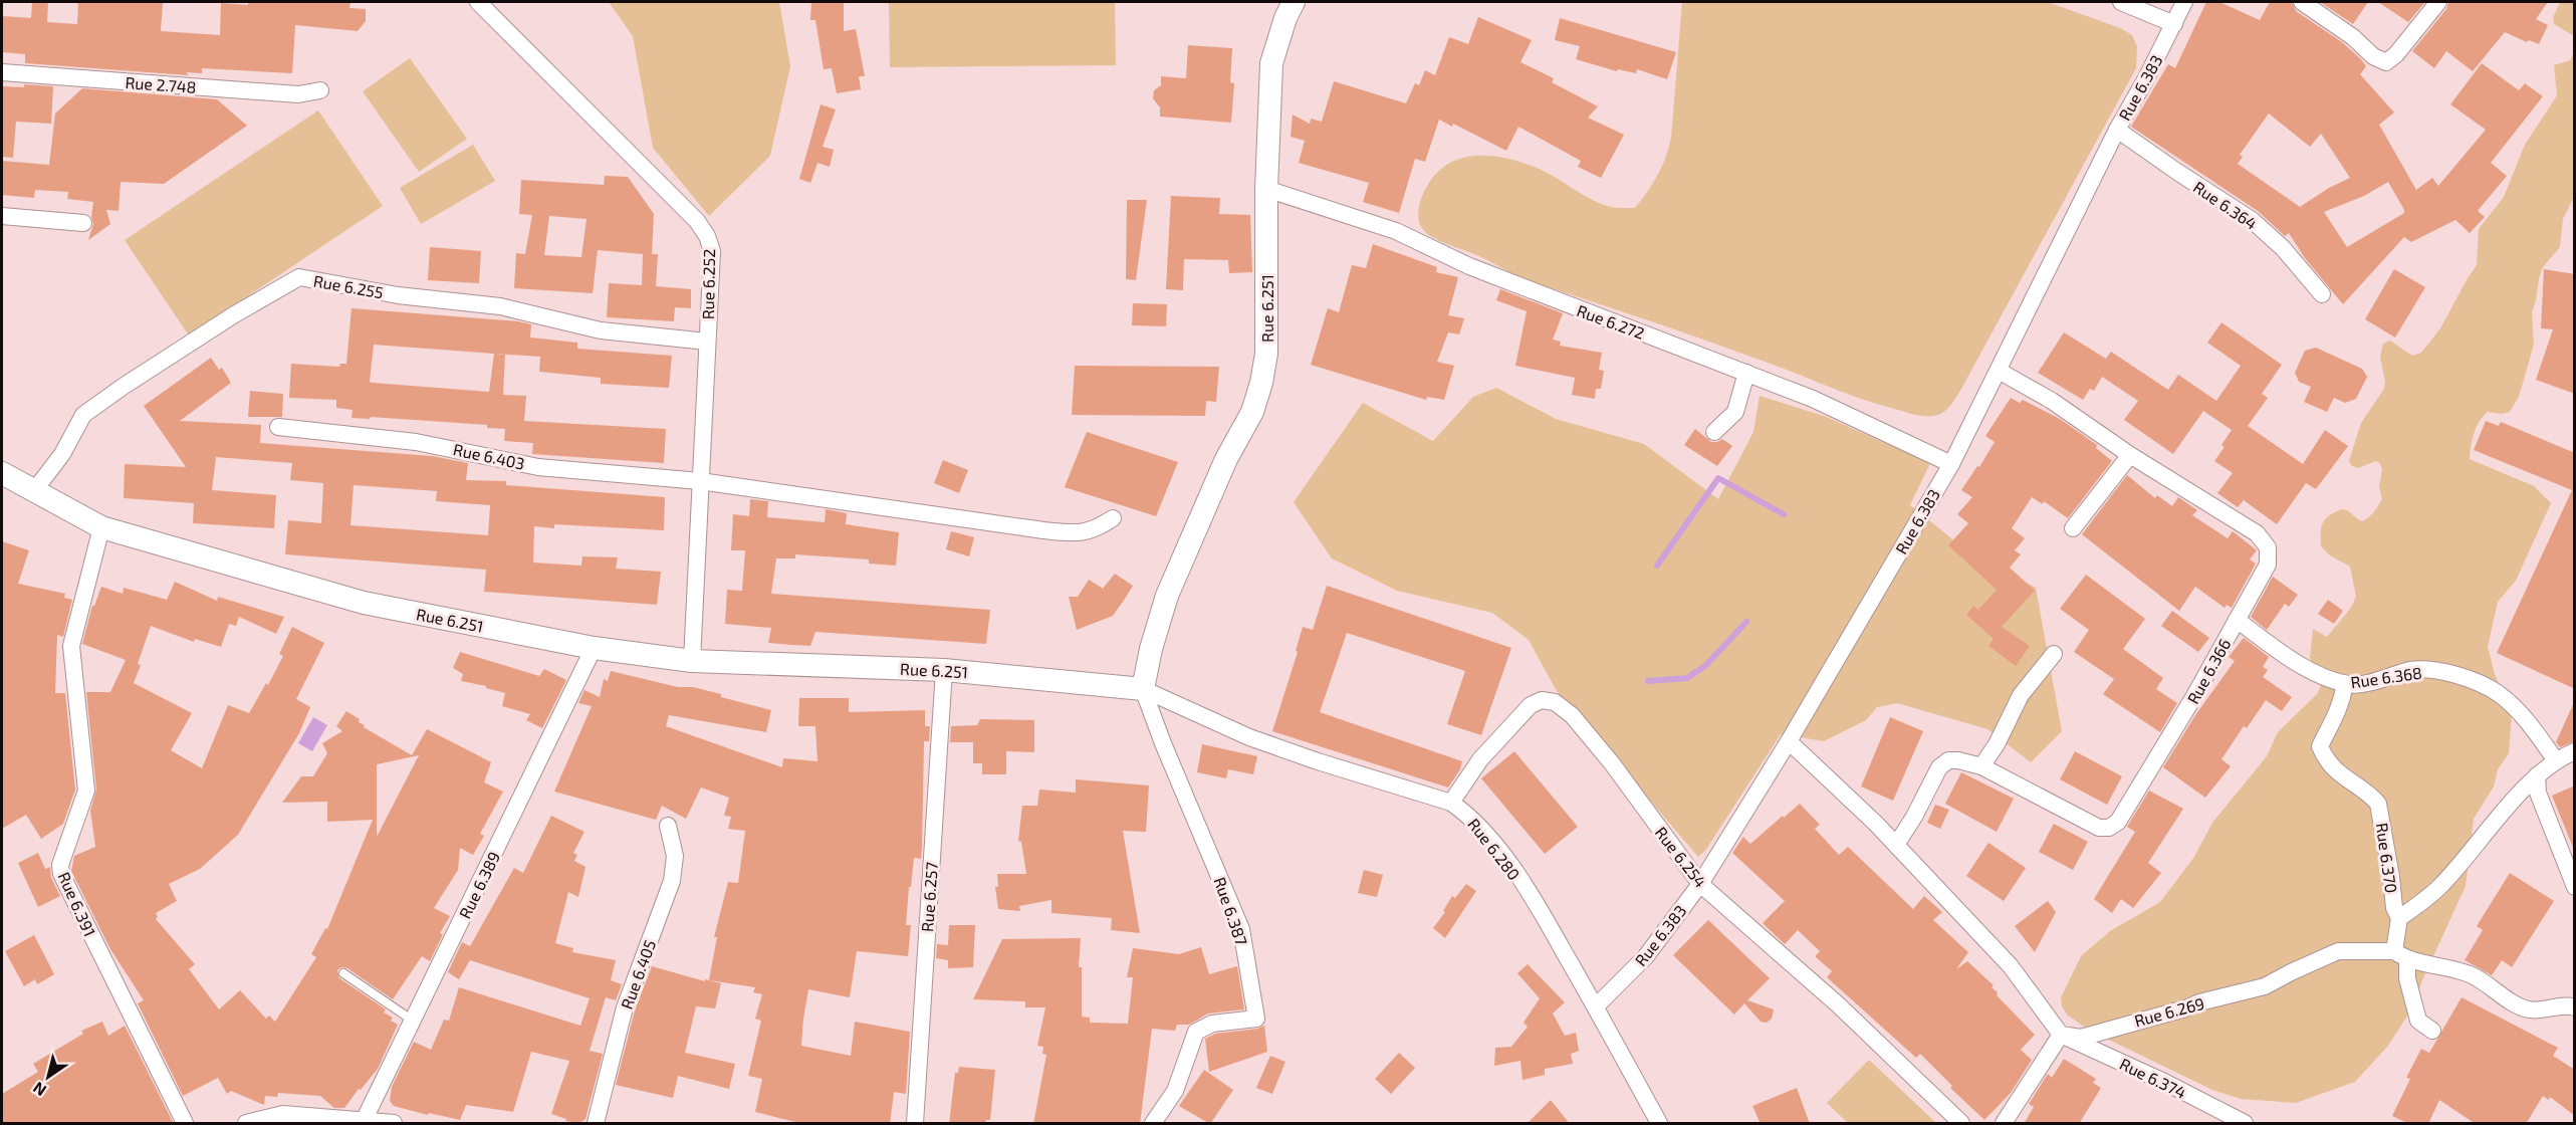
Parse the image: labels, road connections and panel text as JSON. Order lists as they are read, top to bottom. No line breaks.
{"streets":{"main road":["Rue 6.251"],"street":["Rue 2.748","Rue 6.383","Rue 6.364","Rue 6.252","Rue 6.255","Rue 6.272","Rue 6.403","Rue 6.366","Rue 6.368","Rue 6.280","Rue 6.254","Rue 6.370","Rue 6.389","Rue 6.257","Rue 6.391","Rue 6.387","Rue 6.405","Rue 6.269","Rue 6.374"]},"crossings":[["Rue 6.383","Rue 6.364"],["Rue 6.383","Rue 6.272"],["Rue 6.383","Rue 6.366"],["Rue 6.383","Rue 6.280"],["Rue 6.383","Rue 6.254"],["Rue 6.252","Rue 6.255"],["Rue 6.252","Rue 6.251"],["Rue 6.252","Rue 6.403"],["Rue 6.255","Rue 6.251"],["Rue 6.251","Rue 6.272"],["Rue 6.251","Rue 6.280"],["Rue 6.251","Rue 6.389"],["Rue 6.251","Rue 6.257"],["Rue 6.251","Rue 6.391"],["Rue 6.251","Rue 6.387"],["Rue 6.366","Rue 6.368"],["Rue 6.368","Rue 6.370"],["Rue 6.280","Rue 6.254"],["Rue 6.280","Rue 6.387"],["Rue 6.269","Rue 6.374"]],"north":"bottom left"}
